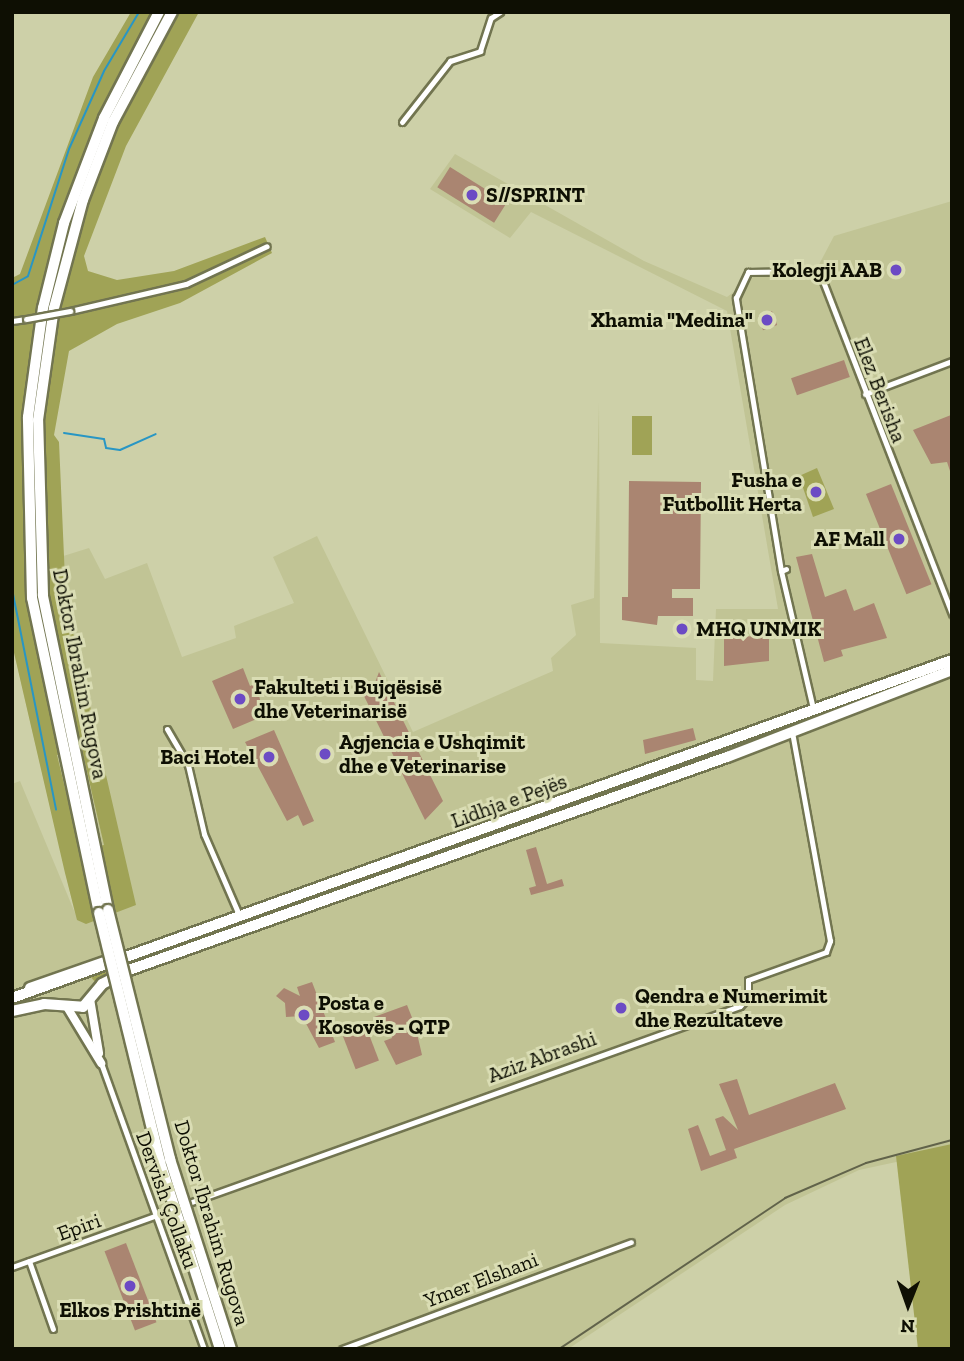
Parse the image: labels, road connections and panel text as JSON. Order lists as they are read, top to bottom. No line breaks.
{"streets":{"highway":["Doktor Ibrahim Rugova","Lidhja e Pejës"],"street":["Elez Berisha","Aziz Abrashi","Dervish Çollaku","Epiri","Ymer Elshani"]},"crossings":[["Elez Berisha","Lidhja e Pejës"],["Lidhja e Pejës","Aziz Abrashi"],["Aziz Abrashi","Dervish Çollaku"],["Aziz Abrashi","Epiri"],["Dervish Çollaku","Epiri"]],"places":["S//SPRINT","Kolegji AAB","Xhamia \"Medina\"","Fusha e Futbollit Herta","AF Mall","MHQ UNMIK","Fakulteti i Bujqësisë dhe Veterinarisë","Agjencia e Ushqimit dhe e Veterinarise","Baci Hotel","Qendra e Numerimit dhe Rezultateve","Posta e Kosovës - QTP","Elkos Prishtinë"],"north":"bottom"}
